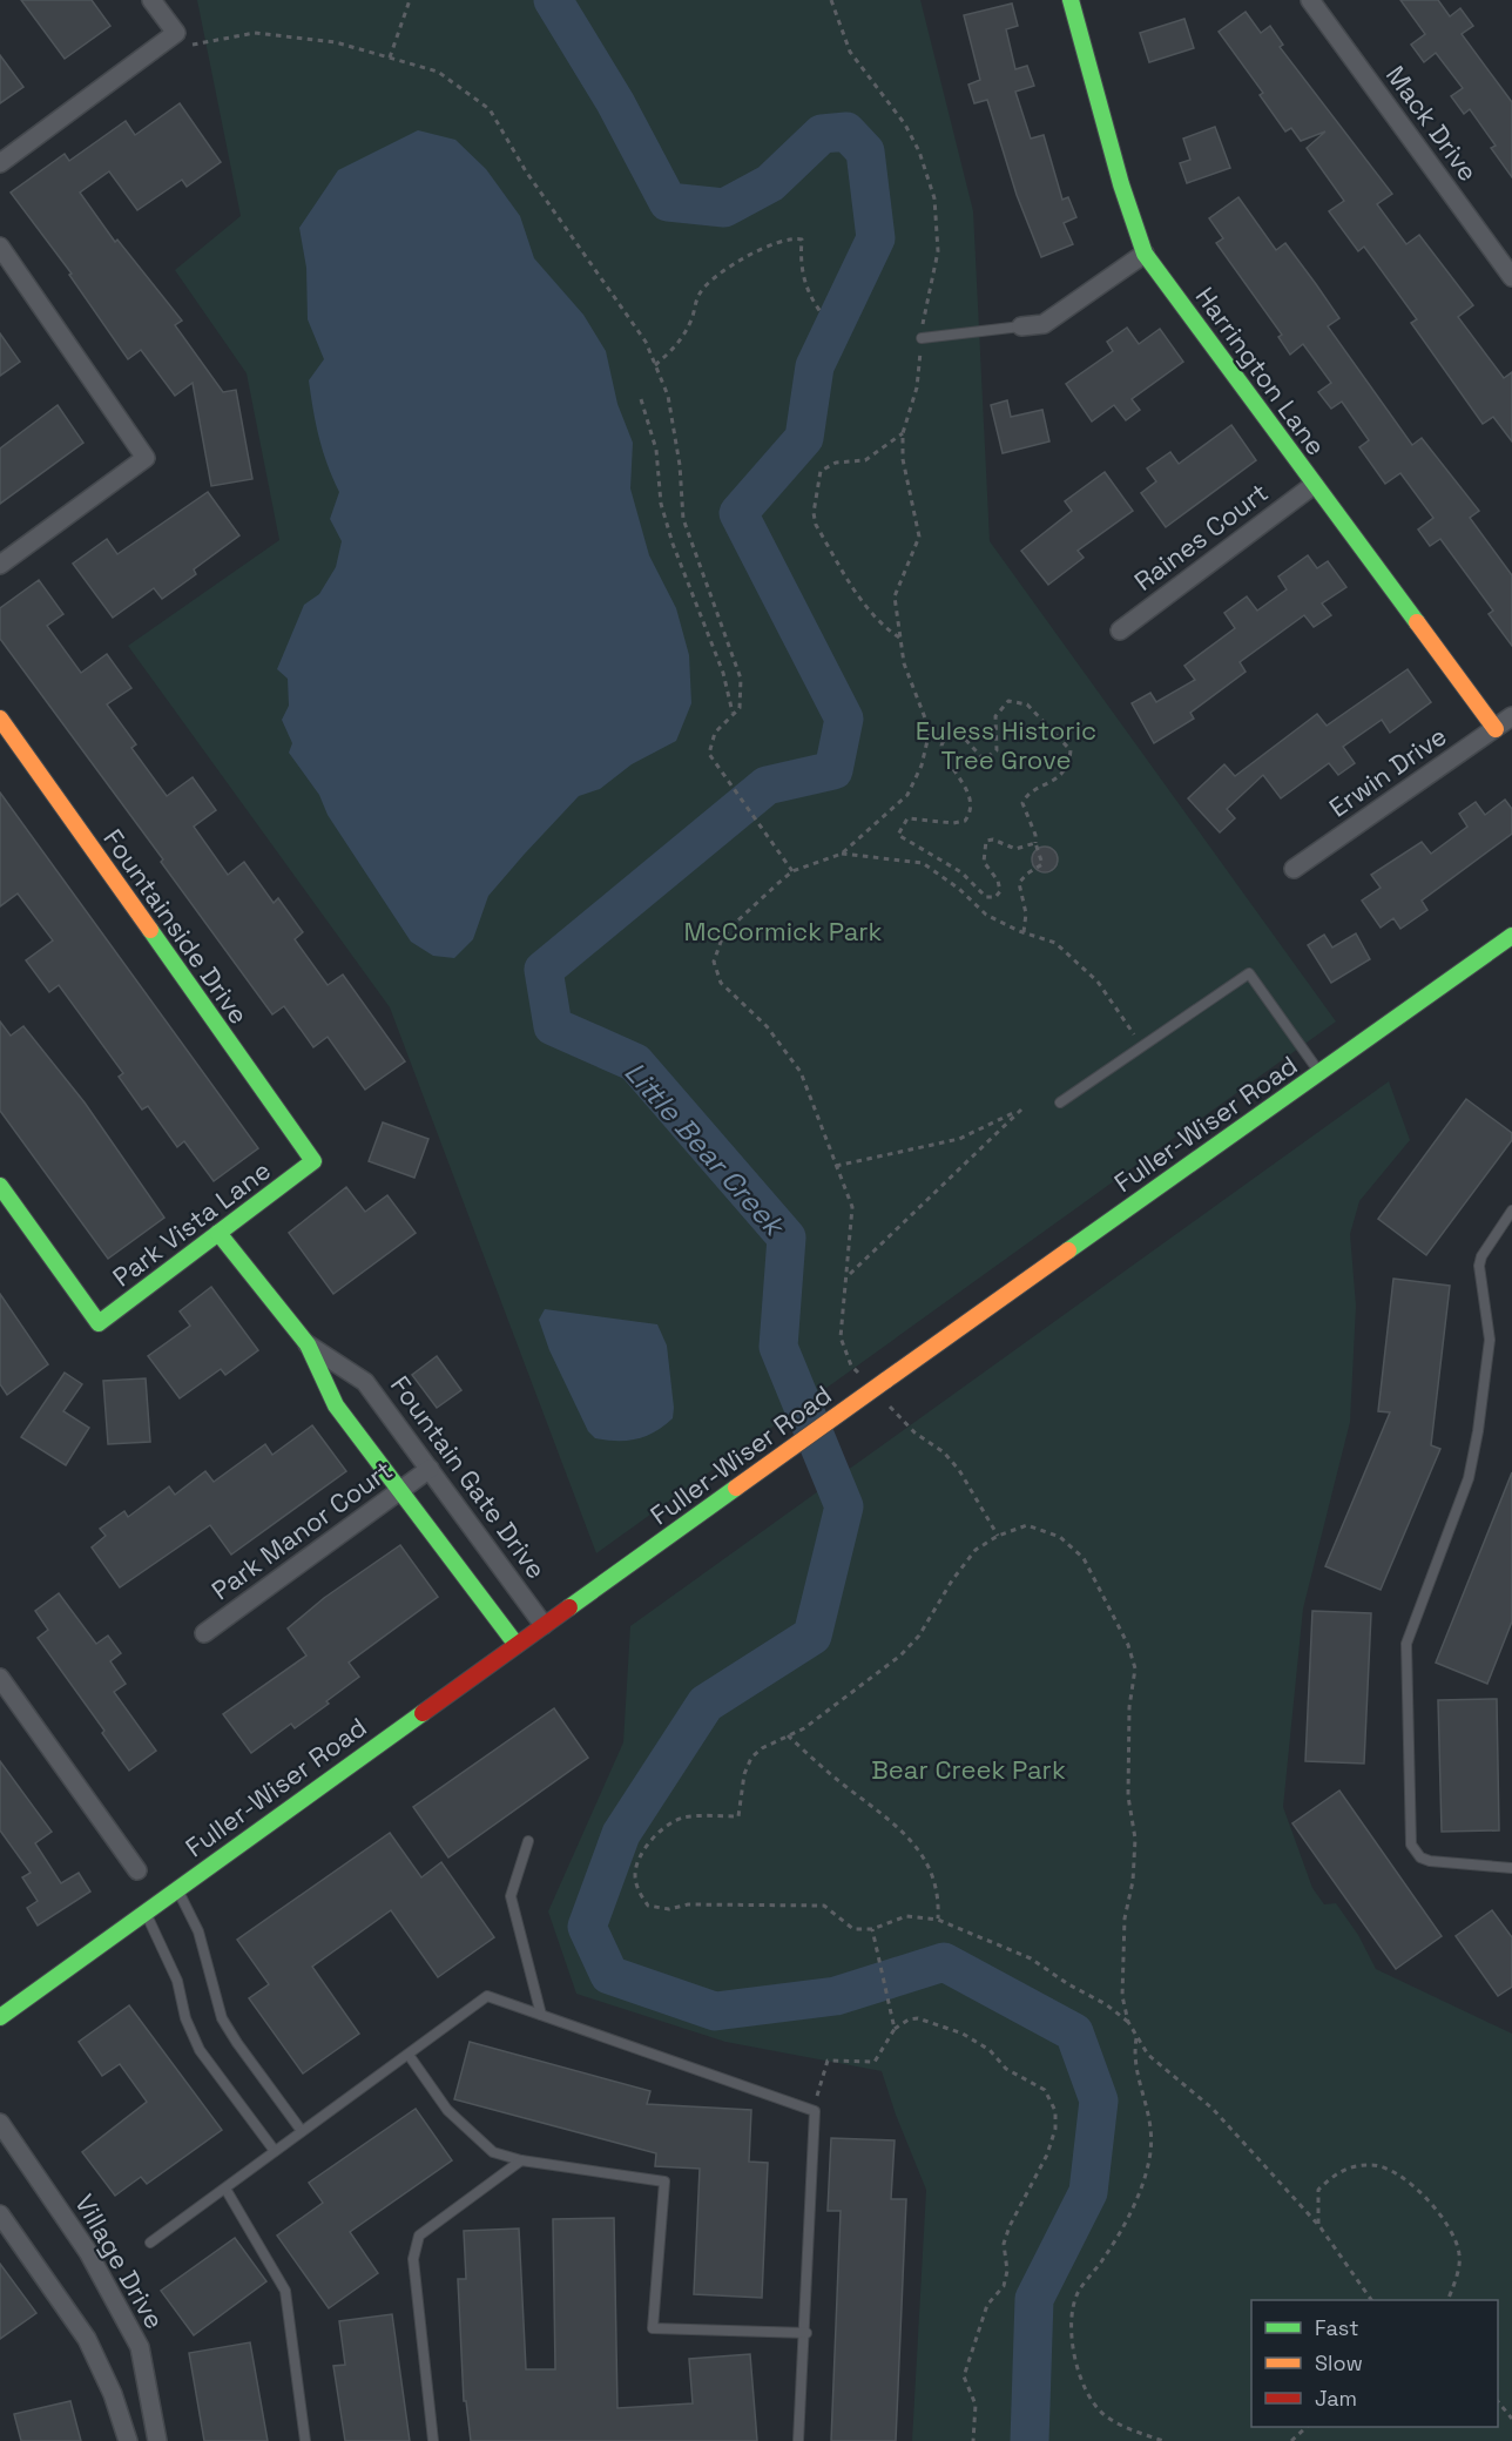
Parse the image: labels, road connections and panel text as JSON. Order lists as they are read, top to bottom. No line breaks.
{"streets":{"street":["Mack Drive","Harrington Lane","Raines Court","Erwin Drive","Fountainside Drive","Fuller-Wiser Road","Park Vista Lane","Fountain Gate Drive","Park Manor Court","Village Drive"]},"crossings":[["Harrington Lane","Raines Court"],["Harrington Lane","Erwin Drive"],["Fountainside Drive","Park Vista Lane"],["Fuller-Wiser Road","Fountain Gate Drive"],["Park Vista Lane","Fountain Gate Drive"],["Fountain Gate Drive","Park Manor Court"]],"water":["Little Bear Creek"],"parks":["Euless Historic Tree Grove","McCormick Park","Bear Creek Park"],"legend":["Fast","Slow","Jam"]}
